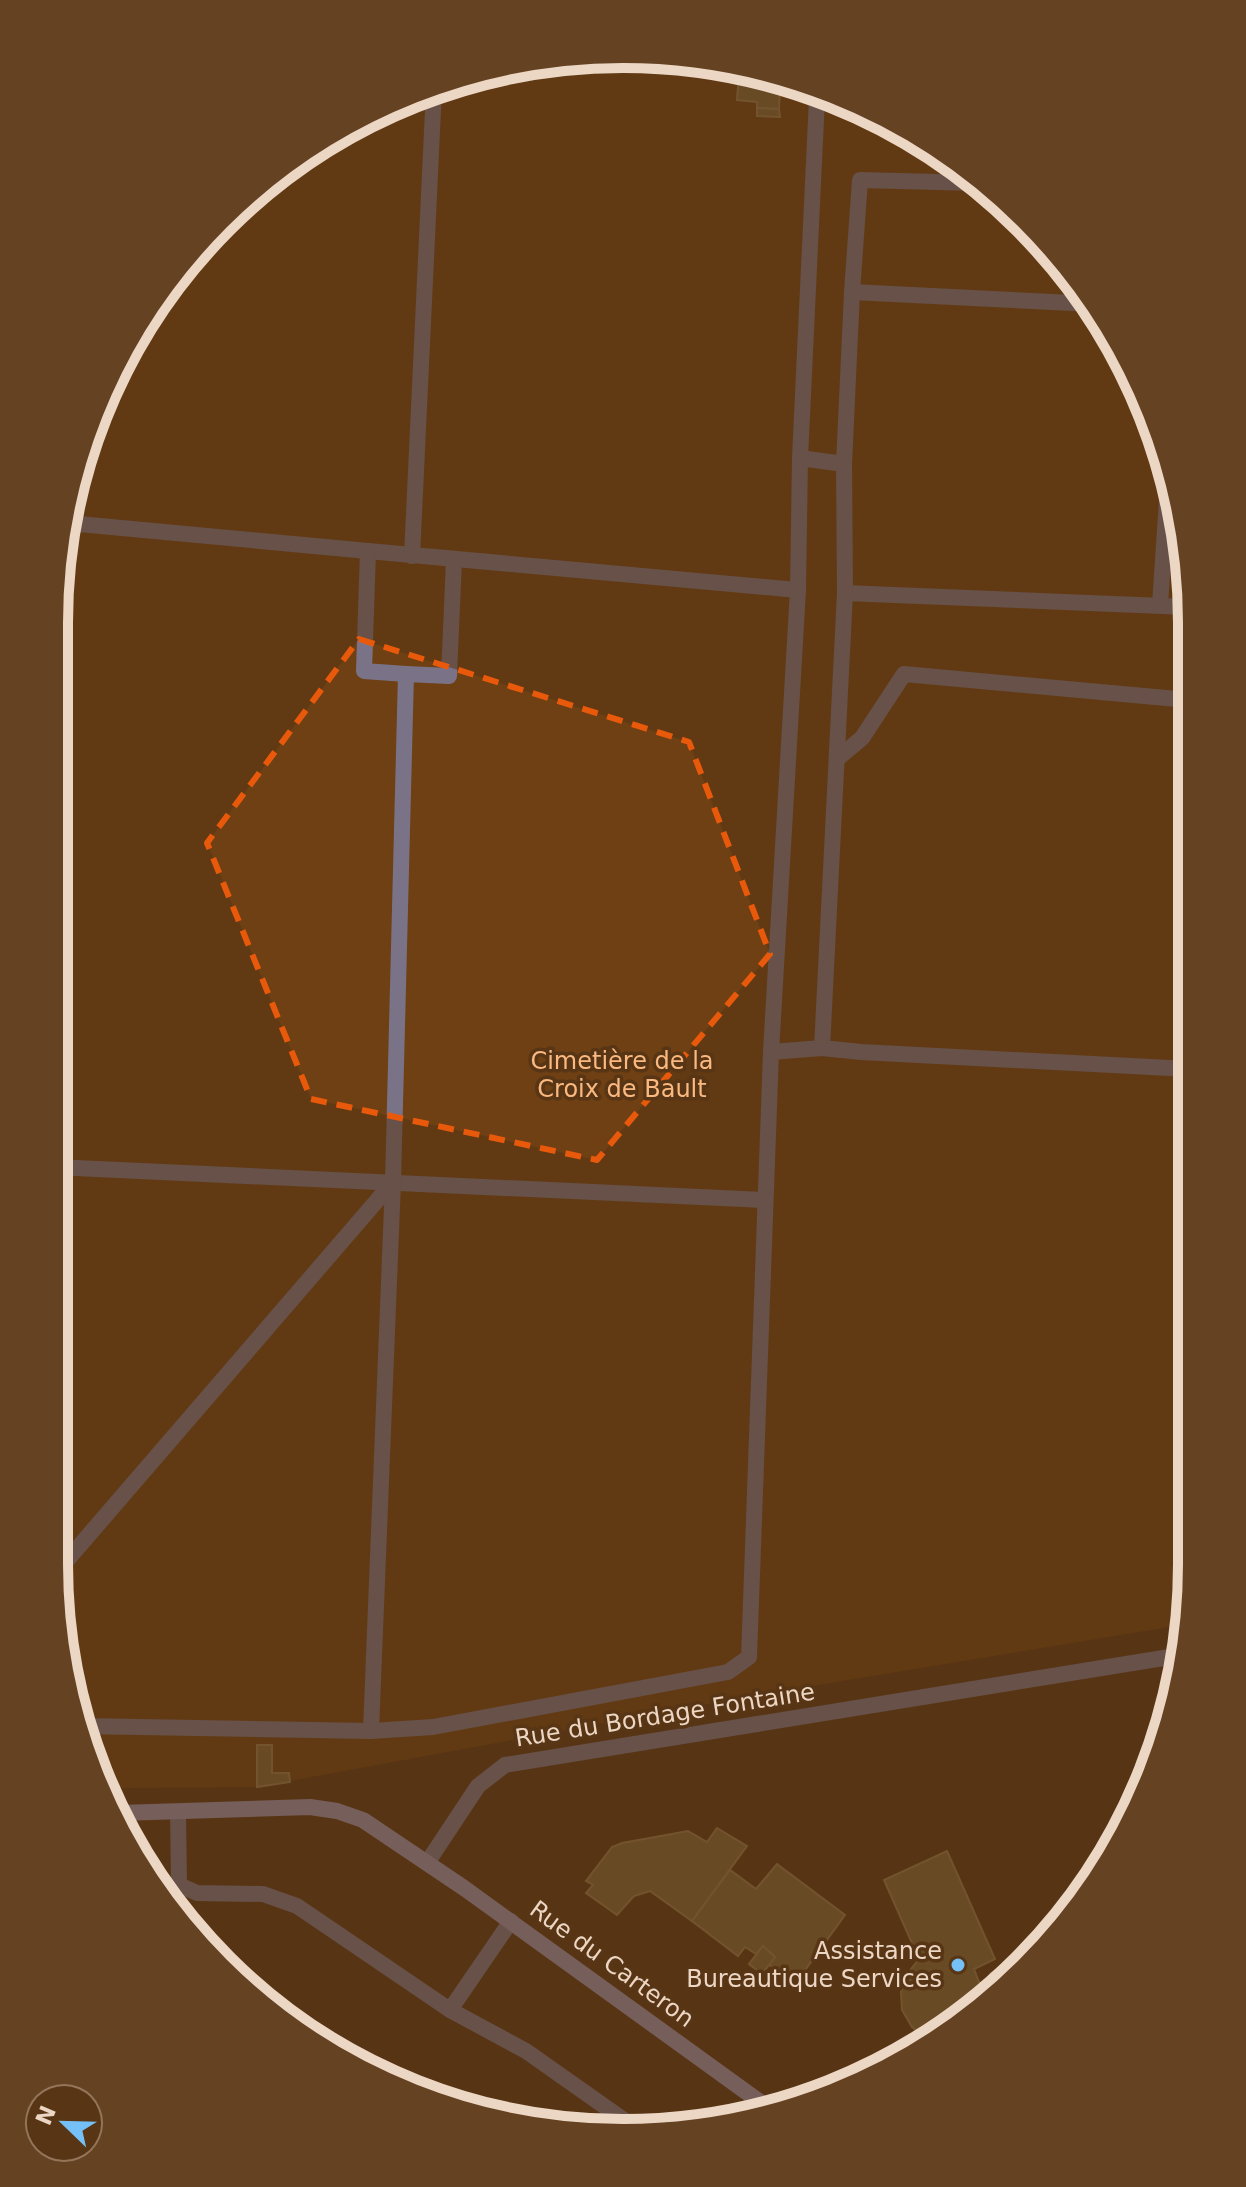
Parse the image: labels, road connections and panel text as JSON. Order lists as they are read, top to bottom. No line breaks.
{"streets":{"street":["Rue du Bordage Fontaine","Rue du Carteron"]},"crossings":[["Rue du Bordage Fontaine","Rue du Carteron"]],"parks":["Cimetière de la Croix de Bault"],"places":["Assistance Bureautique Services"],"north":"top left"}
